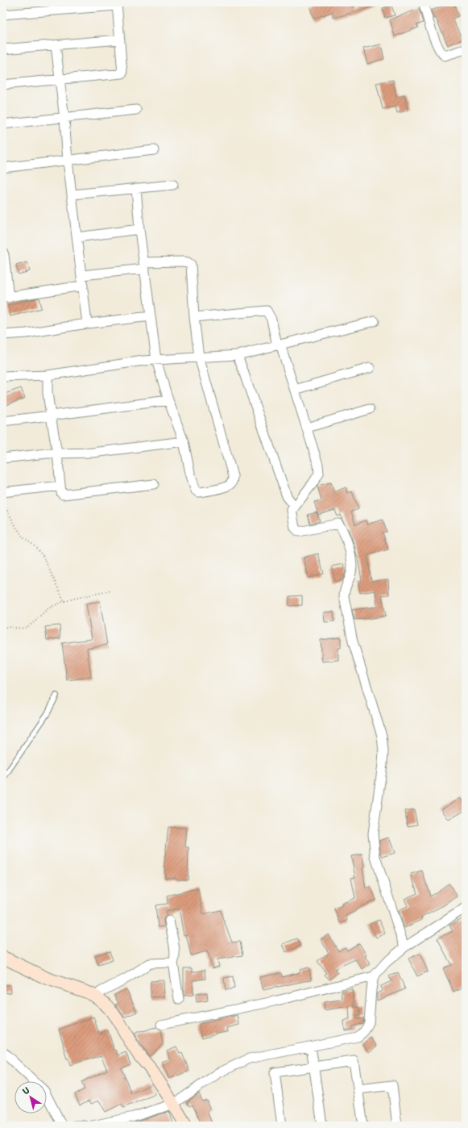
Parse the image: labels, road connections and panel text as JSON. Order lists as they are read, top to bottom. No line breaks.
{"north":"top left"}
